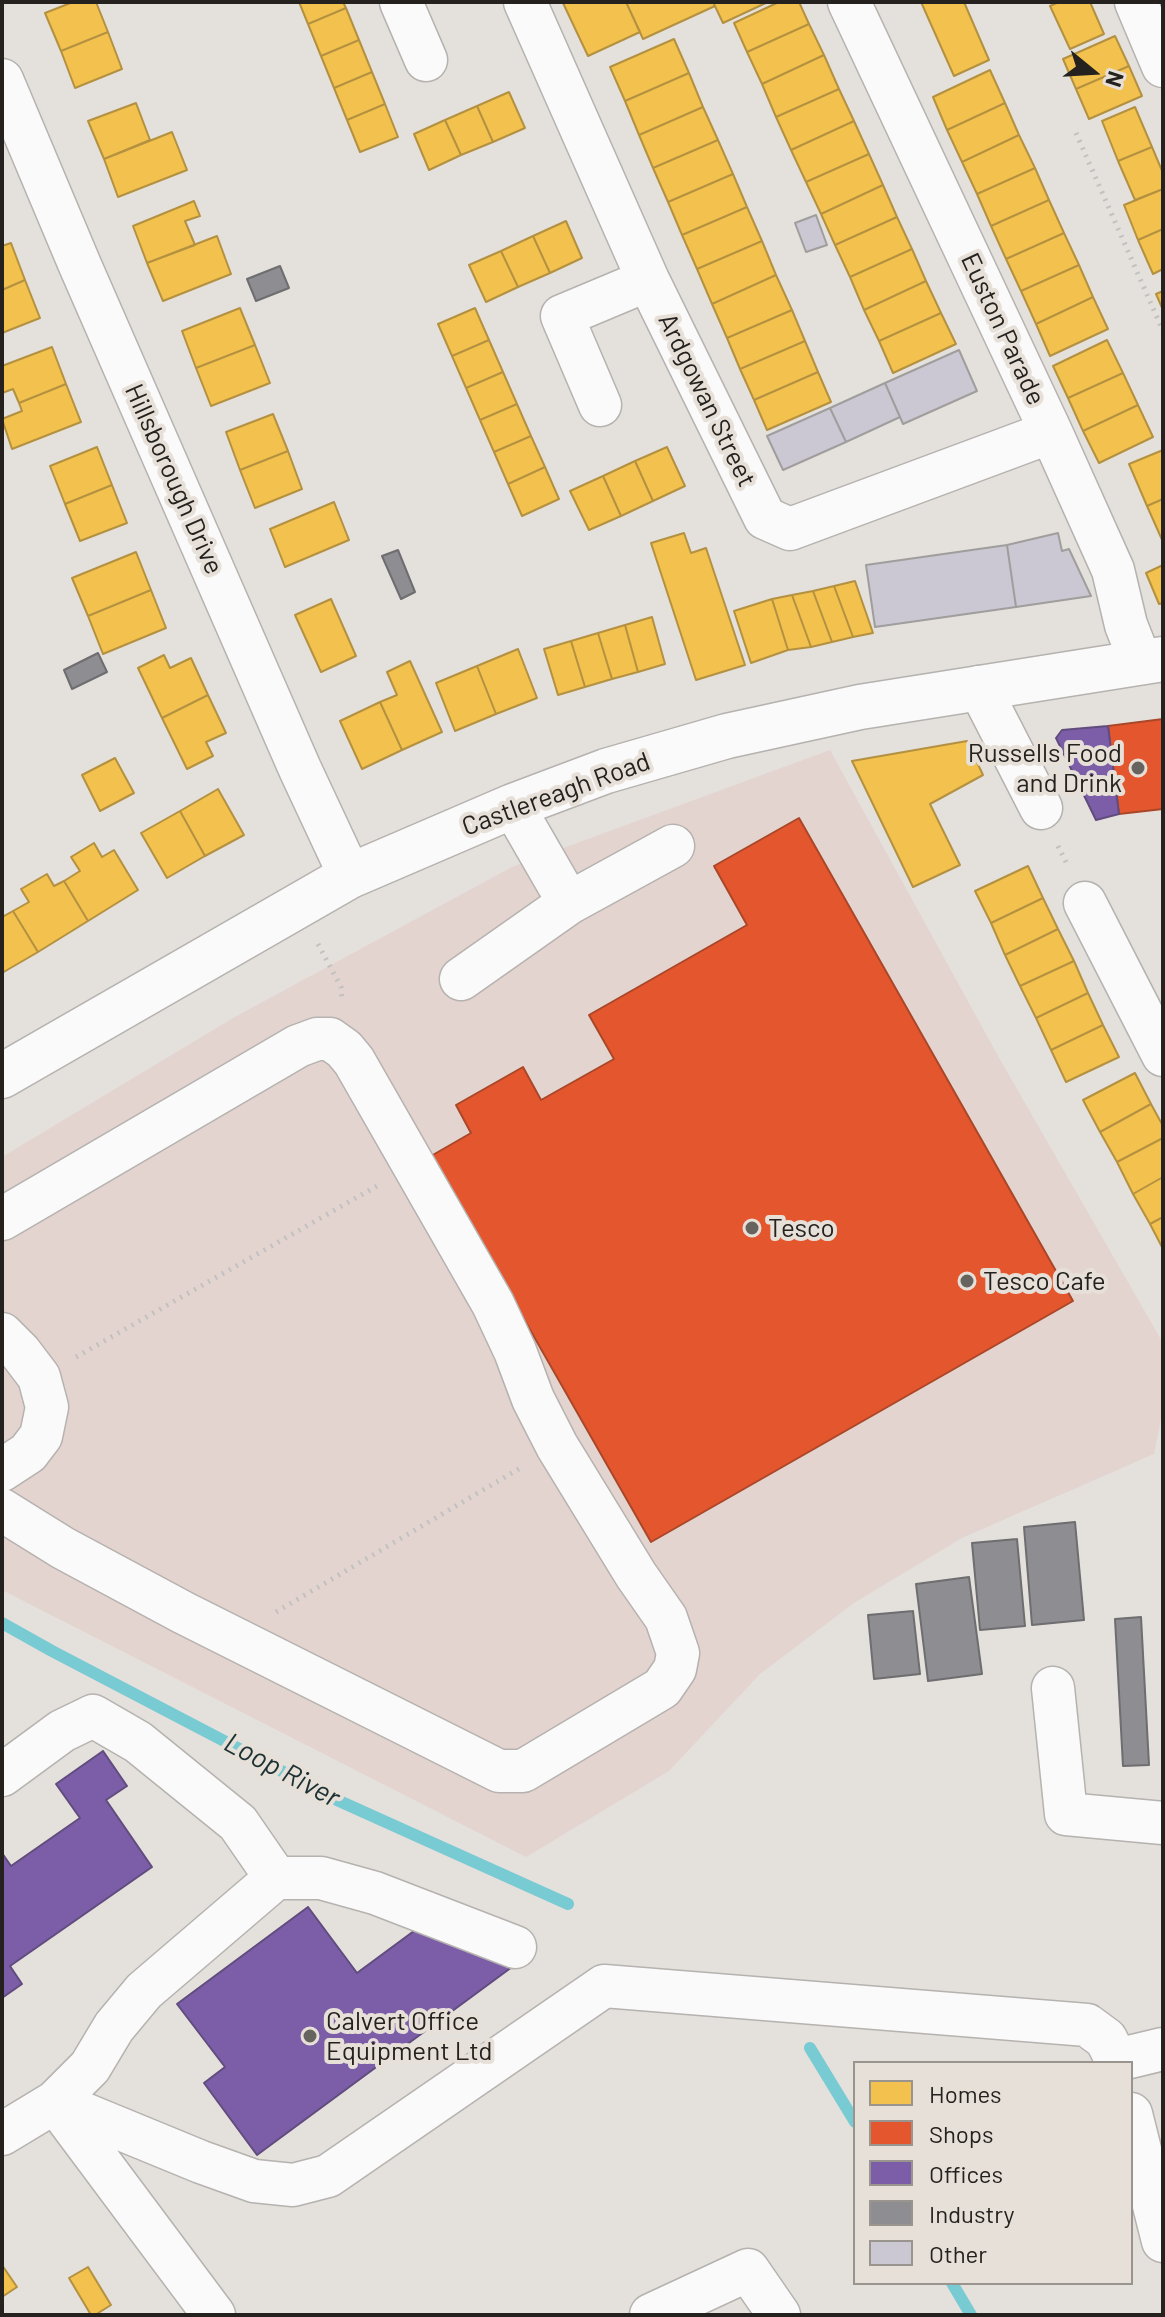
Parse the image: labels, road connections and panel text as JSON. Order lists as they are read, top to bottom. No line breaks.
{"streets":{"main road":["Castlereagh Road"],"street":["Euston Parade","Ardgowan Street","Hillsborough Drive"]},"crossings":[["Euston Parade","Ardgowan Street"],["Euston Parade","Castlereagh Road"],["Hillsborough Drive","Castlereagh Road"]],"water":["Loop River"],"places":["Russells Food and Drink","Tesco","Tesco Cafe","Calvert Office Equipment Ltd"],"legend":["Homes","Shops","Offices","Industry","Other"],"north":"right"}
